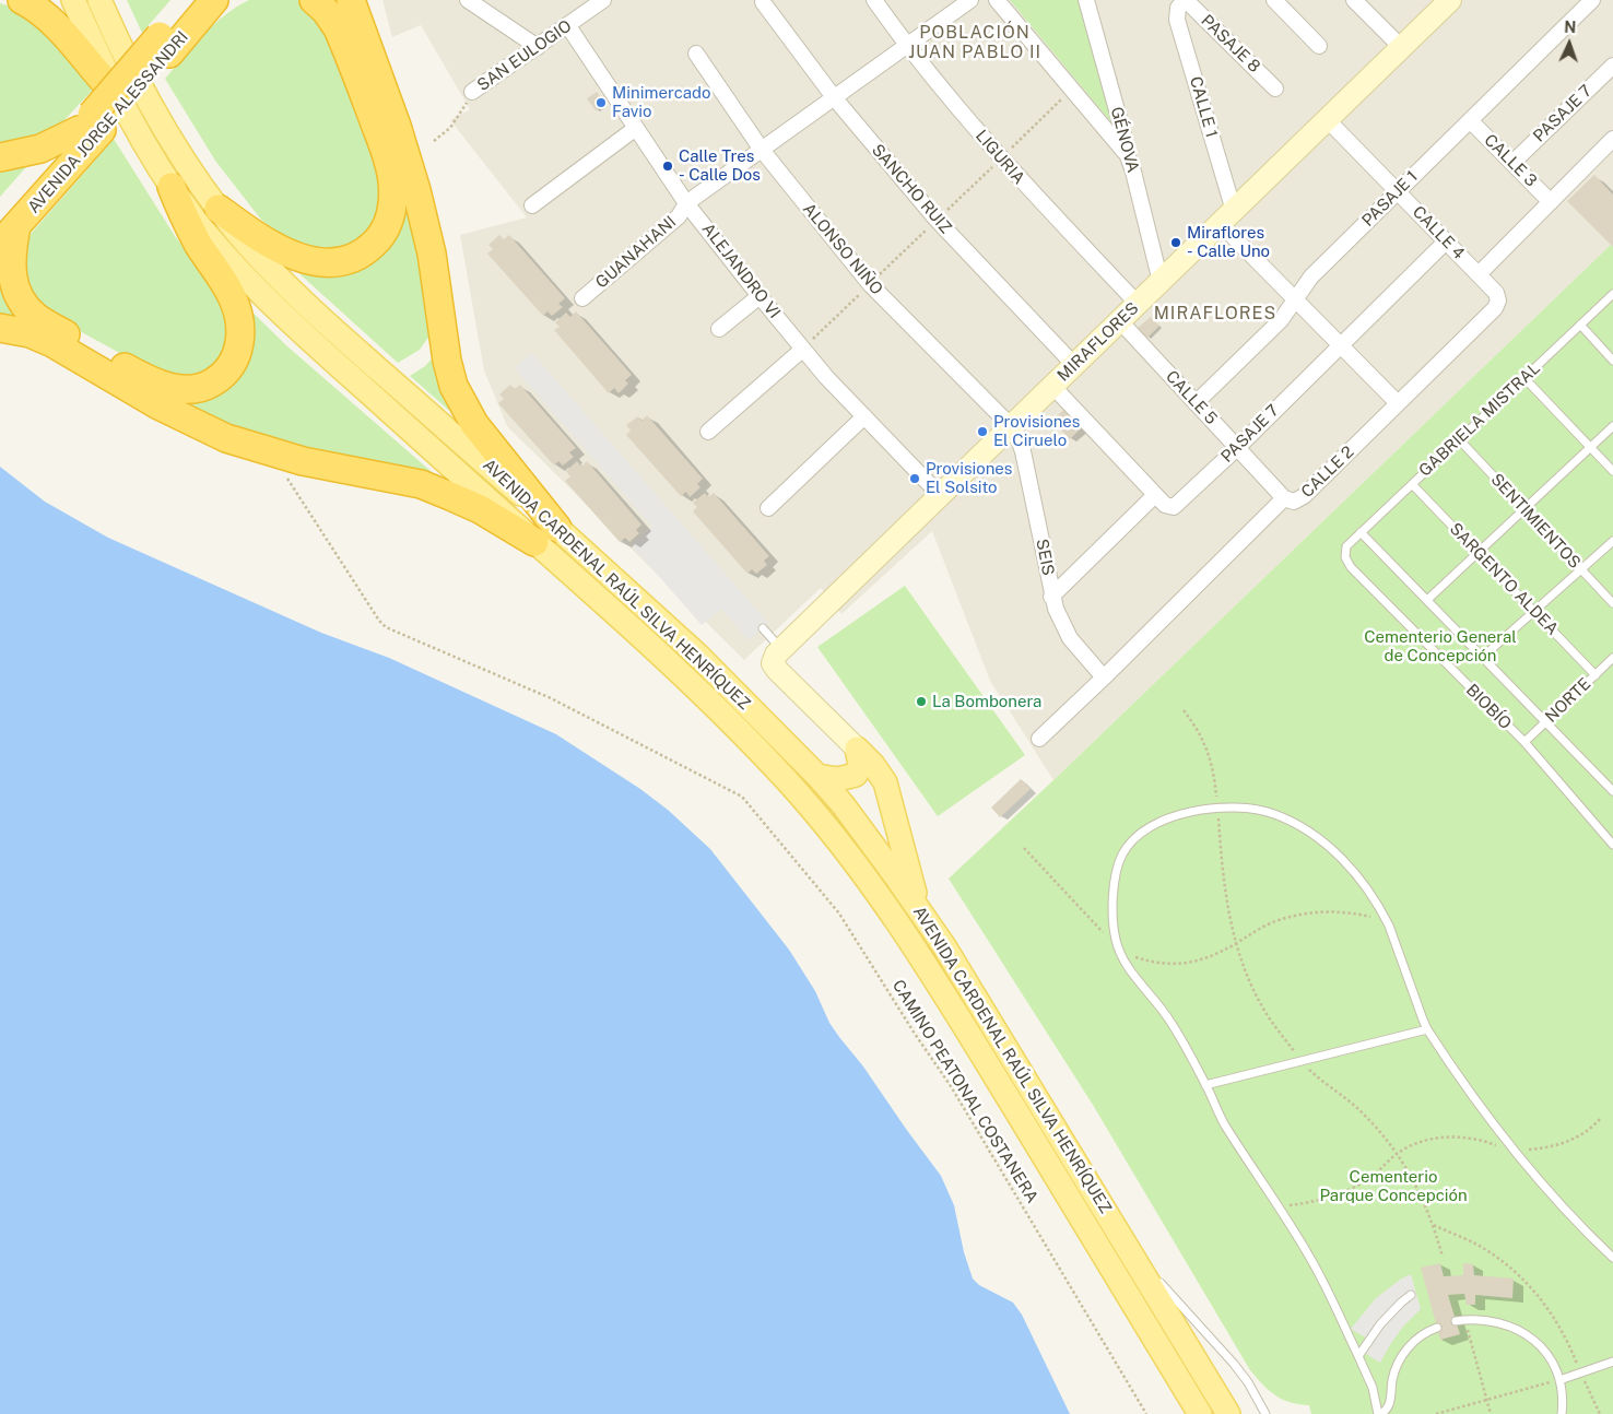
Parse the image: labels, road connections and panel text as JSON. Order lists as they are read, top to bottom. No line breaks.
{"streets":{"highway":["AVENIDA JORGE ALESSANDRI"],"main road":["AVENIDA CARDENAL RAÚL SILVA HENRÍQUEZ"],"street":["PASAJE 8","SAN EULOGIO","CALLE 1","PASAJE 7","GÉNOVA","LIGURIA","CALLE 3","SANCHO RUIZ","PASAJE 1","CALLE 4","ALONSO NIÑO","GUANAHANI","ALEJANDRO VI","MIRAFLORES","CALLE 5","CALLE 2","SEIS"],"lane":["GABRIELA MISTRAL","SENTIMIENTOS","SARGENTO ALDEA","NORTE","BIOBÍO"],"path":["CAMINO PEATONAL COSTANERA"]},"crossings":[["PASAJE 8","CALLE 1"],["SAN EULOGIO","ALEJANDRO VI"],["CALLE 1","MIRAFLORES"],["PASAJE 7","CALLE 3"],["PASAJE 7","CALLE 4"],["PASAJE 7","CALLE 5"],["GÉNOVA","MIRAFLORES"],["LIGURIA","GUANAHANI"],["LIGURIA","MIRAFLORES"],["CALLE 3","PASAJE 1"],["SANCHO RUIZ","GUANAHANI"],["SANCHO RUIZ","MIRAFLORES"],["PASAJE 1","CALLE 4"],["PASAJE 1","CALLE 5"],["CALLE 4","MIRAFLORES"],["CALLE 4","CALLE 2"],["ALONSO NIÑO","GUANAHANI"],["ALONSO NIÑO","MIRAFLORES"],["ALONSO NIÑO","SEIS"],["GUANAHANI","ALEJANDRO VI"],["ALEJANDRO VI","MIRAFLORES"],["MIRAFLORES","CALLE 5"],["MIRAFLORES","SEIS"],["CALLE 5","CALLE 2"],["GABRIELA MISTRAL","SENTIMIENTOS"],["GABRIELA MISTRAL","SARGENTO ALDEA"],["GABRIELA MISTRAL","BIOBÍO"],["CALLE 2","SEIS"],["SARGENTO ALDEA","NORTE"],["NORTE","BIOBÍO"]],"districts":["POBLACIÓN JUAN PABLO II","MIRAFLORES"],"parks":["Cementerio General de Concepción","Cementerio Parque Concepción"],"places":["Minimercado Favio","Calle Tres - Calle Dos","Miraflores - Calle Uno","Provisiones El Ciruelo","Provisiones El Solsito","La Bombonera"],"north":"top"}
